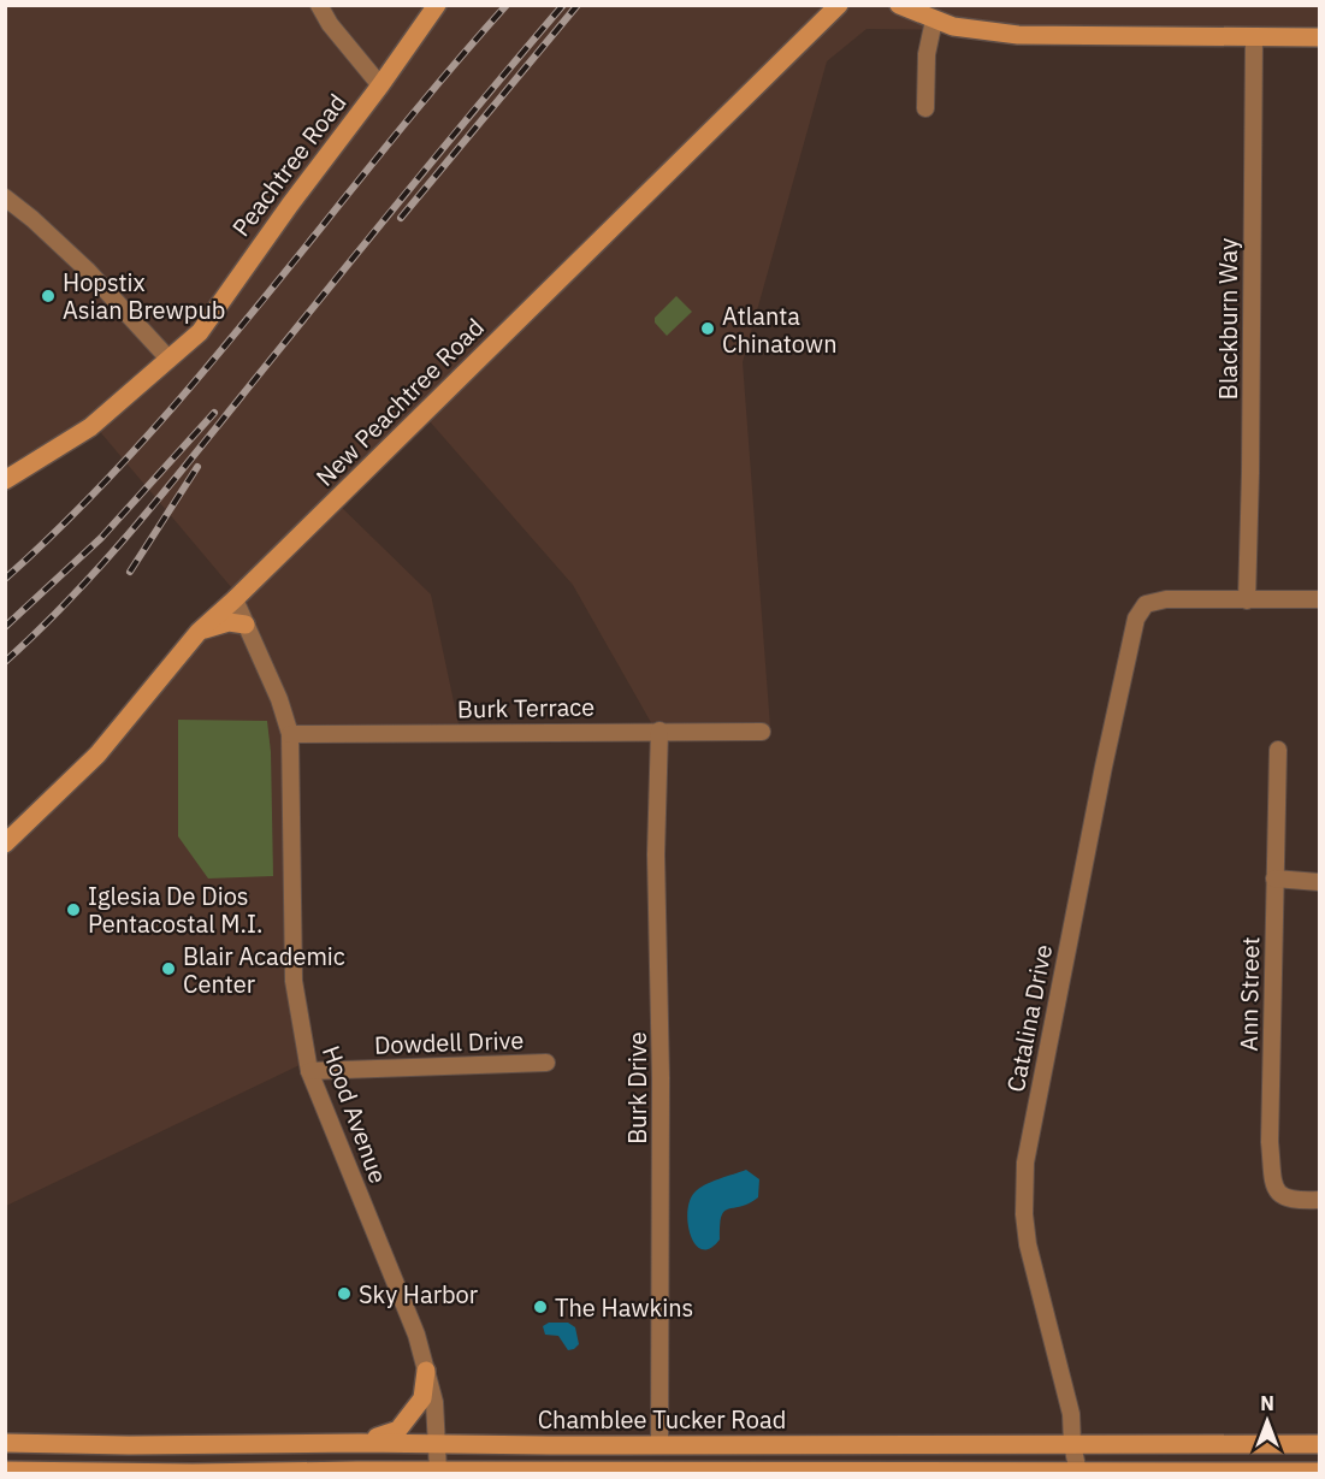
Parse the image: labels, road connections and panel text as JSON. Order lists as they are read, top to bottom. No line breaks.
{"streets":{"main road":["Peachtree Road","New Peachtree Road","Chamblee Tucker Road"],"street":["Blackburn Way","Burk Terrace","Ann Street","Catalina Drive","Dowdell Drive","Burk Drive","Hood Avenue"]},"crossings":[["Blackburn Way","Catalina Drive"],["New Peachtree Road","Hood Avenue"],["Burk Terrace","Burk Drive"],["Burk Terrace","Hood Avenue"],["Catalina Drive","Chamblee Tucker Road"],["Dowdell Drive","Hood Avenue"],["Burk Drive","Chamblee Tucker Road"],["Hood Avenue","Chamblee Tucker Road"]],"places":["Hopstix Asian Brewpub","Atlanta Chinatown","Iglesia De Dios Pentacostal M.I.","Blair Academic Center","Sky Harbor","The Hawkins"],"north":"top"}
